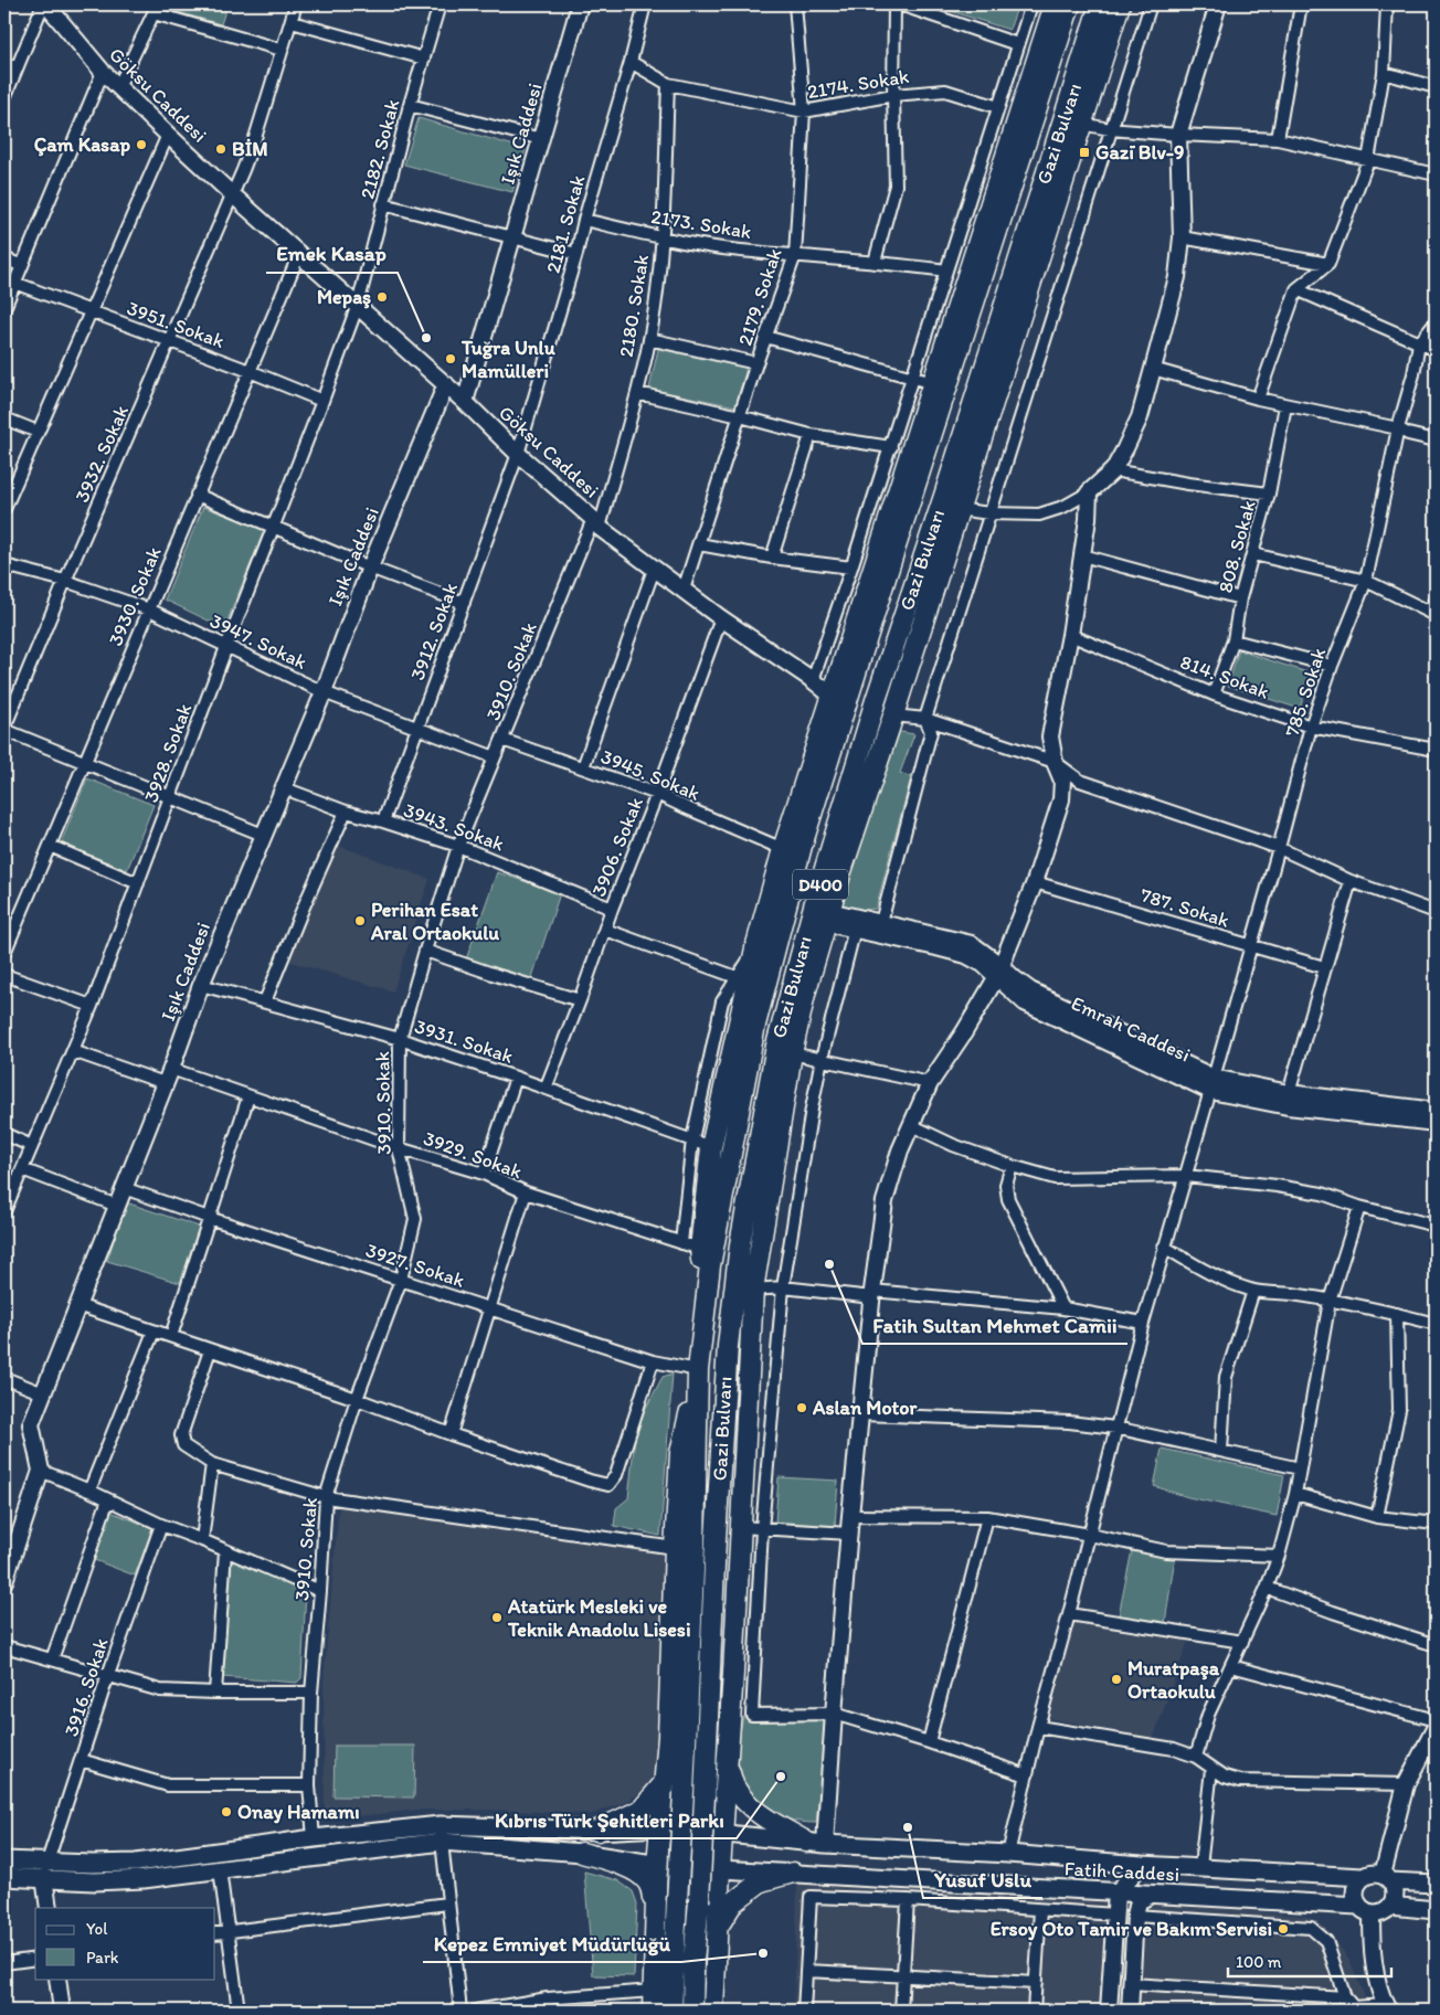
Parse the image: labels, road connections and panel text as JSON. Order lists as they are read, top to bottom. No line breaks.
{"streets":{"highway":["Gazi Bulvarı","D400"],"main road":["Fatih Caddesi"],"street":["2174. Sokak","Göksu Caddesi","Işık Caddesi","2182. Sokak","2181. Sokak","2173. Sokak","2179. Sokak","2180. Sokak","3951. Sokak","3932. Sokak","808. Sokak","3930. Sokak","3912. Sokak","3947. Sokak","3910. Sokak","814. Sokak","785. Sokak","3928. Sokak","3945. Sokak","3943. Sokak","3906. Sokak","787. Sokak","Emrah Caddesi","3931. Sokak","3929. Sokak","3927. Sokak","3916. Sokak"]},"crossings":[["2174. Sokak","2181. Sokak"],["2174. Sokak","2179. Sokak"],["2174. Sokak","2180. Sokak"],["Göksu Caddesi","Işık Caddesi"],["Göksu Caddesi","2182. Sokak"],["Göksu Caddesi","2181. Sokak"],["Göksu Caddesi","2179. Sokak"],["Göksu Caddesi","2180. Sokak"],["Göksu Caddesi","3932. Sokak"],["Göksu Caddesi","3930. Sokak"],["Göksu Caddesi","3912. Sokak"],["Göksu Caddesi","3910. Sokak"],["Göksu Caddesi","3928. Sokak"],["Göksu Caddesi","3906. Sokak"],["Işık Caddesi","3947. Sokak"],["Işık Caddesi","3943. Sokak"],["Işık Caddesi","3931. Sokak"],["Işık Caddesi","3929. Sokak"],["Işık Caddesi","3927. Sokak"],["Gazi Bulvarı","3927. Sokak"],["2182. Sokak","3928. Sokak"],["2181. Sokak","2173. Sokak"],["2181. Sokak","3912. Sokak"],["2173. Sokak","2179. Sokak"],["2173. Sokak","2180. Sokak"],["2180. Sokak","3910. Sokak"],["3951. Sokak","3932. Sokak"],["3951. Sokak","3930. Sokak"],["3951. Sokak","3928. Sokak"],["3932. Sokak","3947. Sokak"],["808. Sokak","814. Sokak"],["3930. Sokak","3947. Sokak"],["3912. Sokak","3947. Sokak"],["3912. Sokak","3943. Sokak"],["3947. Sokak","3910. Sokak"],["3947. Sokak","3928. Sokak"],["3910. Sokak","3945. Sokak"],["3910. Sokak","3943. Sokak"],["3910. Sokak","3931. Sokak"],["3910. Sokak","3929. Sokak"],["3910. Sokak","3927. Sokak"],["3910. Sokak","Fatih Caddesi"],["814. Sokak","785. Sokak"],["785. Sokak","787. Sokak"],["785. Sokak","Emrah Caddesi"],["785. Sokak","Fatih Caddesi"],["3928. Sokak","3929. Sokak"],["3945. Sokak","3906. Sokak"],["3943. Sokak","3906. Sokak"],["3906. Sokak","3931. Sokak"],["3916. Sokak","Fatih Caddesi"]],"places":{"other":["Çam Kasap","BİM","Mepaş","Emek Kasap","Tuğra Unlu Mamülleri","Perihan Esat Aral Ortaokulu","Fatih Sultan Mehmet Camii","Aslan Motor","Atatürk Mesleki ve Teknik Anadolu Lisesi","Muratpaşa Ortaokulu","Kıbrıs Türk Şehitleri Parkı","Onay Hamamı","Yusuf Uslu","Ersoy Oto Tamir ve Bakım Servisi","Kepez Emniyet Müdürlüğü"],"transit":["Gazi̇ Blv-9"]},"legend":["Yol","Park"],"scale_bar":"100 m"}
